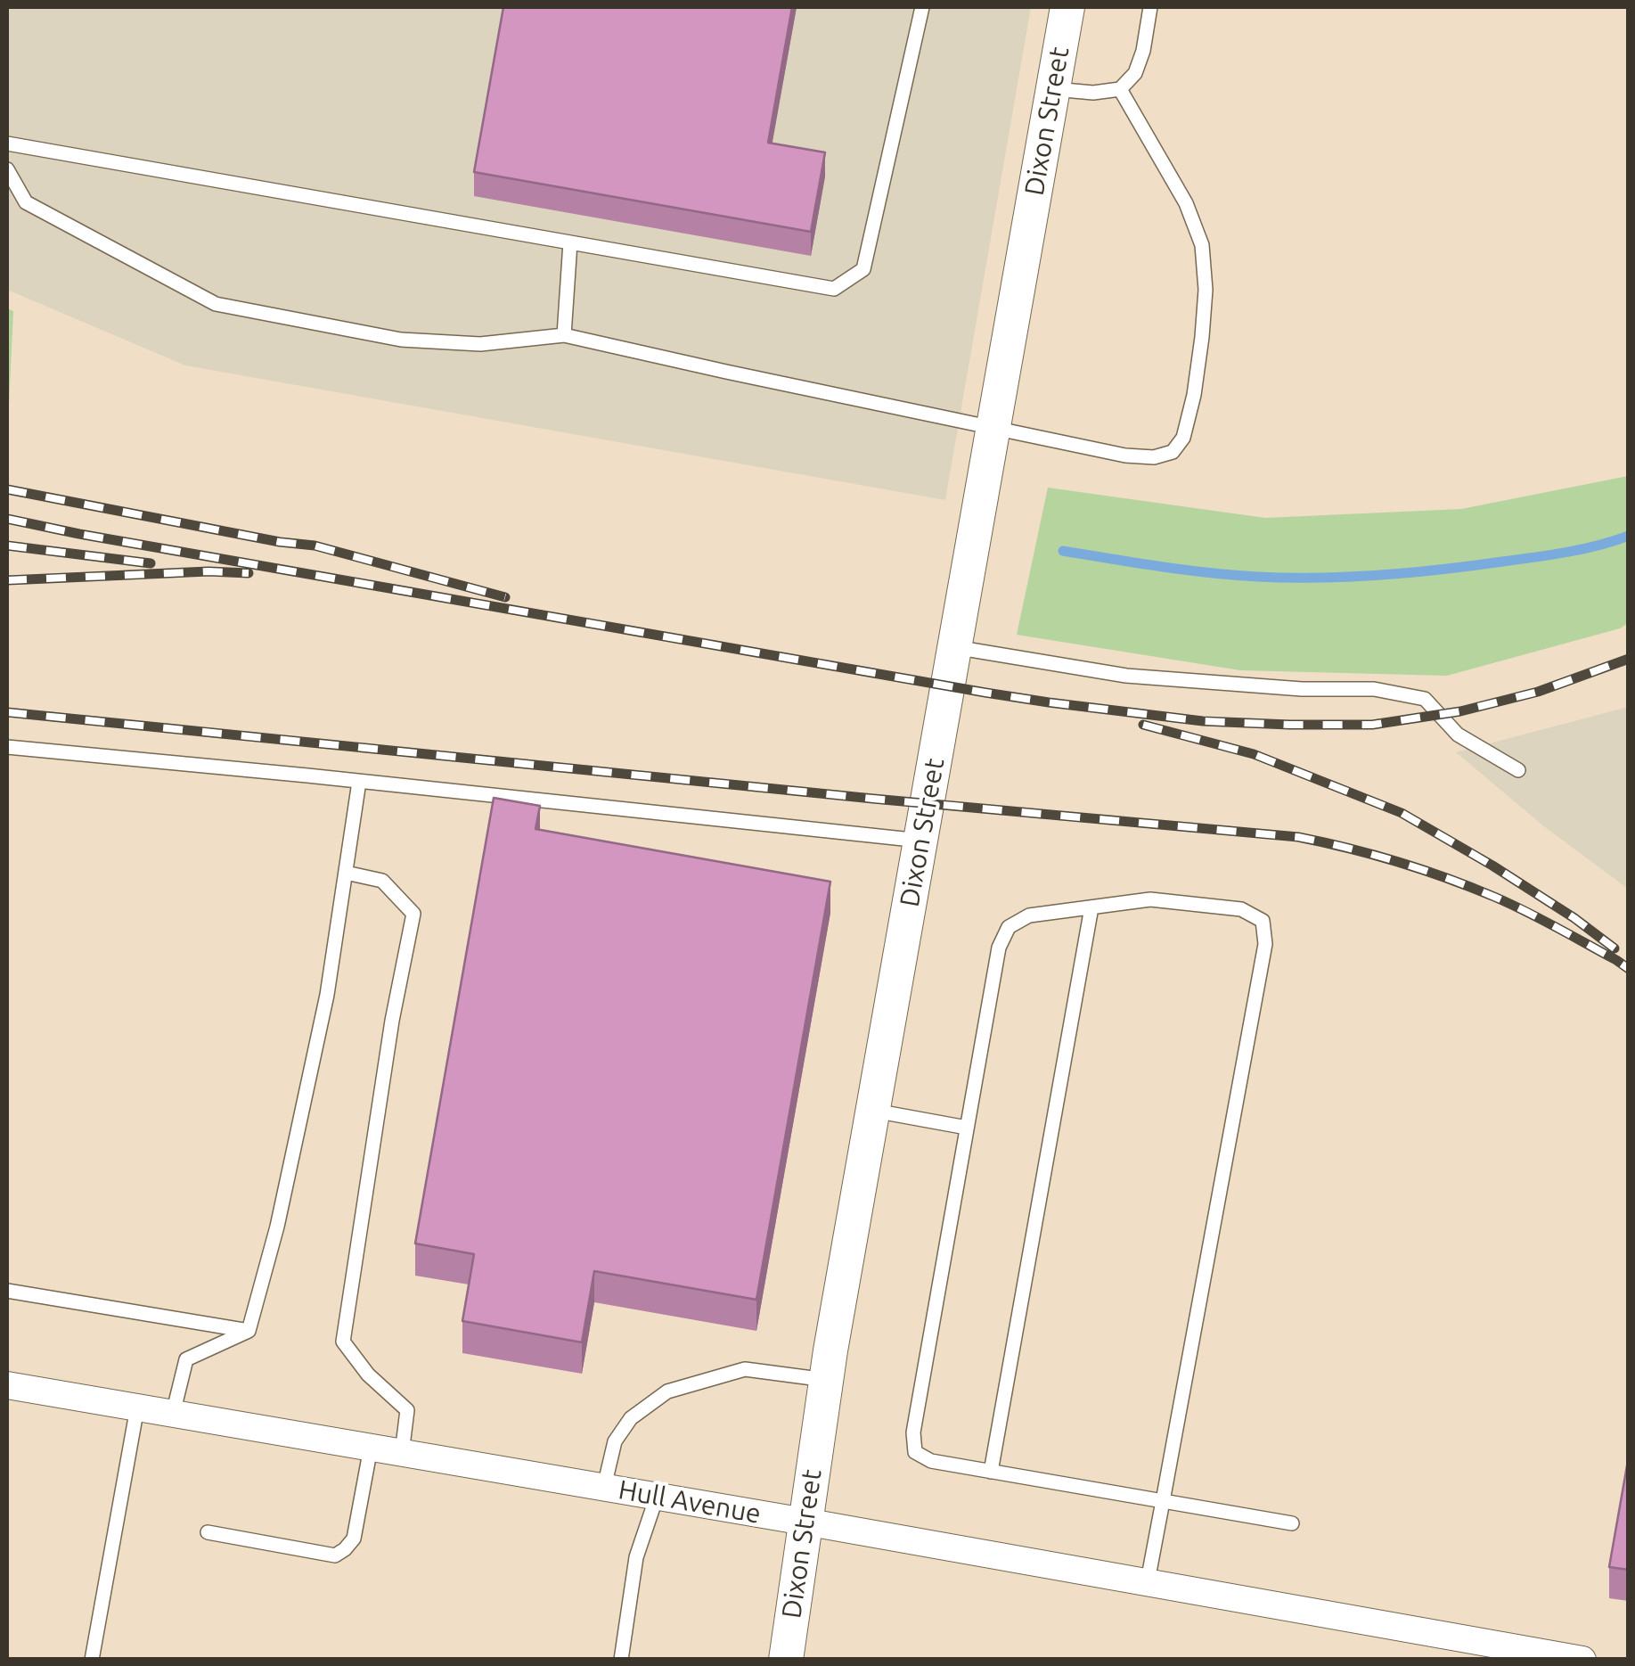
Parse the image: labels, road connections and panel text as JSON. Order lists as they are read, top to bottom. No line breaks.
{"streets":{"street":["Dixon Street","Hull Avenue"]},"crossings":[["Dixon Street","Hull Avenue"]]}
